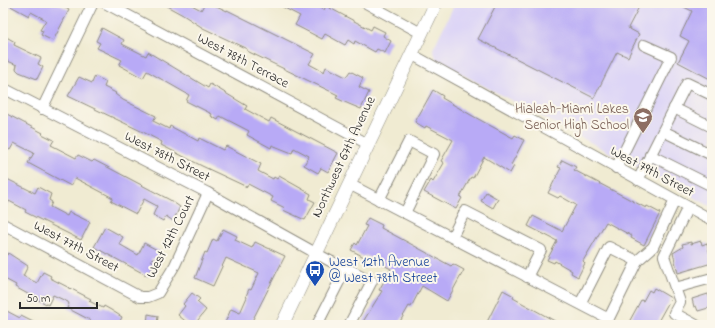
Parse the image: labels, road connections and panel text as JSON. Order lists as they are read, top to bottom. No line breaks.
{"streets":{"main road":["Northwest 67th Avenue"],"street":["West 78th Terrace","West 78th Street","West 79th Street","West 12th Court","West 77th Street"]},"crossings":[["West 78th Terrace","Northwest 67th Avenue"],["West 78th Street","Northwest 67th Avenue"],["West 78th Street","West 12th Court"],["Northwest 67th Avenue","West 79th Street"],["West 12th Court","West 77th Street"]],"places":{"school or university":["Hialeah-Miami Lakes Senior High School"],"bus stop":["West 12th Avenue @ West 78th Street"]},"scale_bar":"50 m"}
